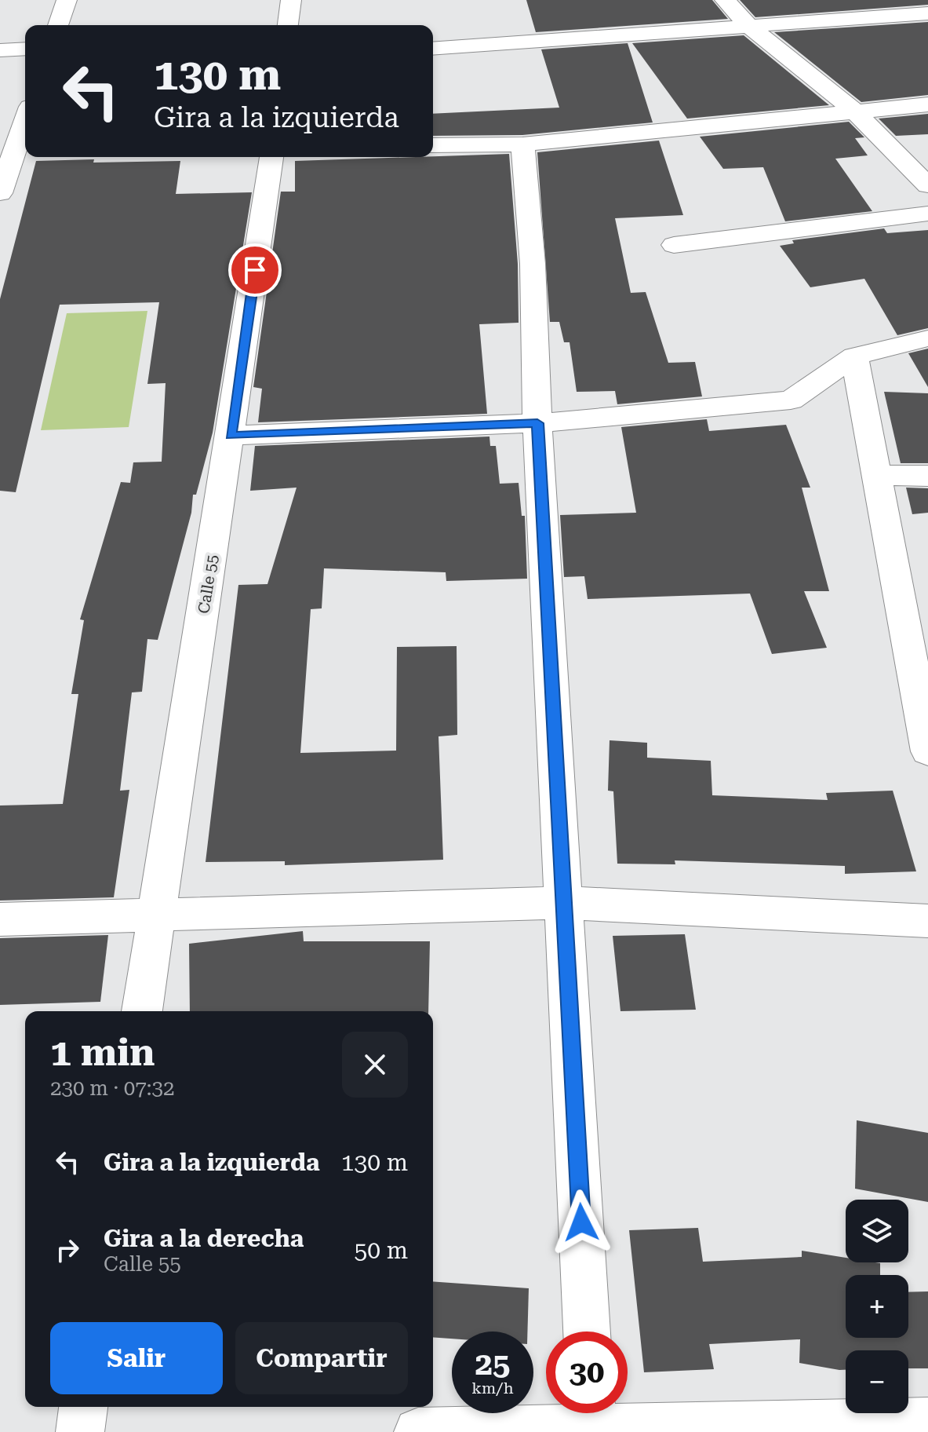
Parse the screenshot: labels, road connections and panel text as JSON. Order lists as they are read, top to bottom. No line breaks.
{"streets":{"street":["Calle 55"]},"page":{"turn":["130 m","Gira a la izquierda"],"heading":["1 min","230 m · 07:32"],"list":[{"name":"Gira a la izquierda","value":"130 m"},{"name":"Gira a la derecha","note":"Calle 55","value":"50 m"}],"map_buttons":["+","−"],"buttons":["Salir","Compartir"],"speed":"25 km/h","limit":"30"}}
